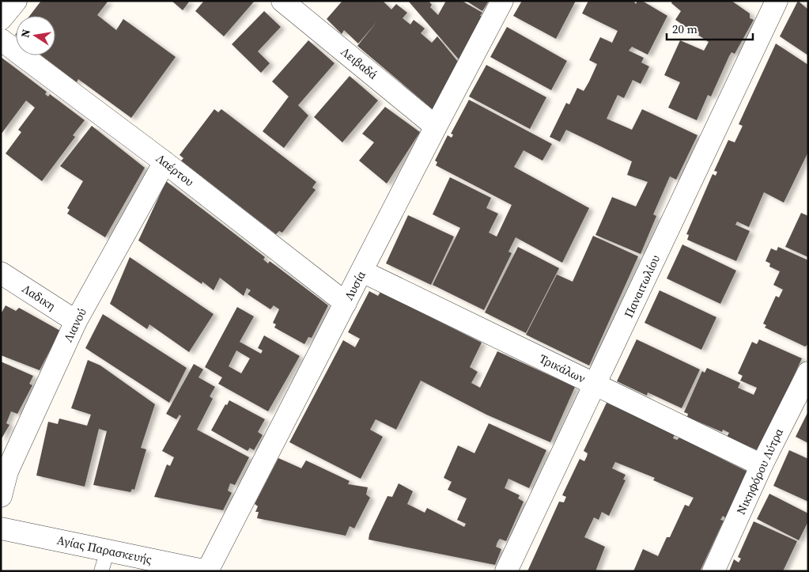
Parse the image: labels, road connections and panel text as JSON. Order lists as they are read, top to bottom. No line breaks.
{"streets":{"street":["Λειβαδά","Λαέρτου","Λυσία","Παναιτωλίου","Λαδικη","Λιανού","Τρικάλων","Νικηφόρου Λύτρα","Αγίας Παρασκευής"]},"crossings":[["Λειβαδά","Λυσία"],["Λαέρτου","Λυσία"],["Λαέρτου","Λιανού"],["Λυσία","Τρικάλων"],["Λυσία","Αγίας Παρασκευής"],["Παναιτωλίου","Τρικάλων"],["Λαδικη","Λιανού"],["Τρικάλων","Νικηφόρου Λύτρα"]],"scale_bar":"20 m","north":"left"}
